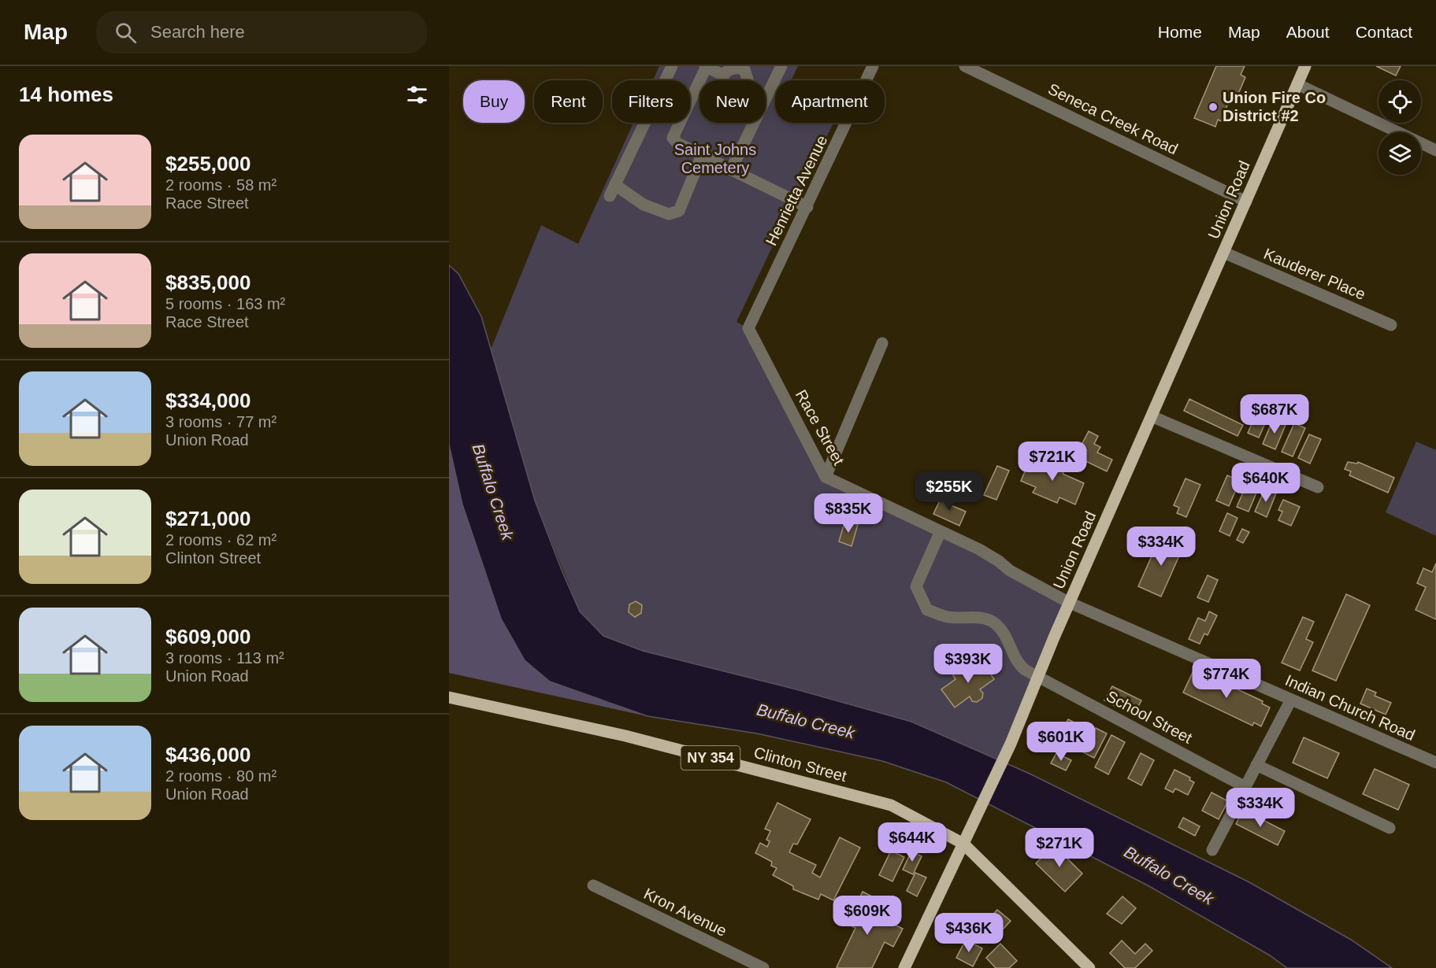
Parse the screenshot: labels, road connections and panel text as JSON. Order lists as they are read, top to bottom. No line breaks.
{"streets":{"main road":["Union Road","NY 354","Clinton Street"],"street":["Seneca Creek Road","Henrietta Avenue","Kauderer Place","Race Street","Indian Church Road","School Street","Kron Avenue"]},"crossings":[["Seneca Creek Road","Union Road"],["Henrietta Avenue","Race Street"],["Union Road","Kauderer Place"],["Union Road","Race Street"],["Union Road","Indian Church Road"],["Union Road","School Street"],["Union Road","Clinton Street"],["Race Street","Indian Church Road"],["Race Street","School Street"]],"water":["Buffalo Creek"],"parks":["Saint Johns Cemetery"],"places":["Union Fire Co District #2"],"page":{"header":"Map","search":"Search here","nav":["Home","Map","About","Contact"],"heading":"14 homes","chip":["Buy","Rent","Filters","New","Apartment"],"list":[{"name":"$255,000","note":"2 rooms · 58 m² · Race Street"},{"name":"$835,000","note":"5 rooms · 163 m² · Race Street"},{"name":"$334,000","note":"3 rooms · 77 m² · Union Road"},{"name":"$271,000","note":"2 rooms · 62 m² · Clinton Street"},{"name":"$609,000","note":"3 rooms · 113 m² · Union Road"},{"name":"$436,000","note":"2 rooms · 80 m² · Union Road"}],"price":["$687K","$721K","$640K","$255K","$835K","$334K","$393K","$774K","$601K","$334K","$644K","$271K","$609K","$436K"]}}
